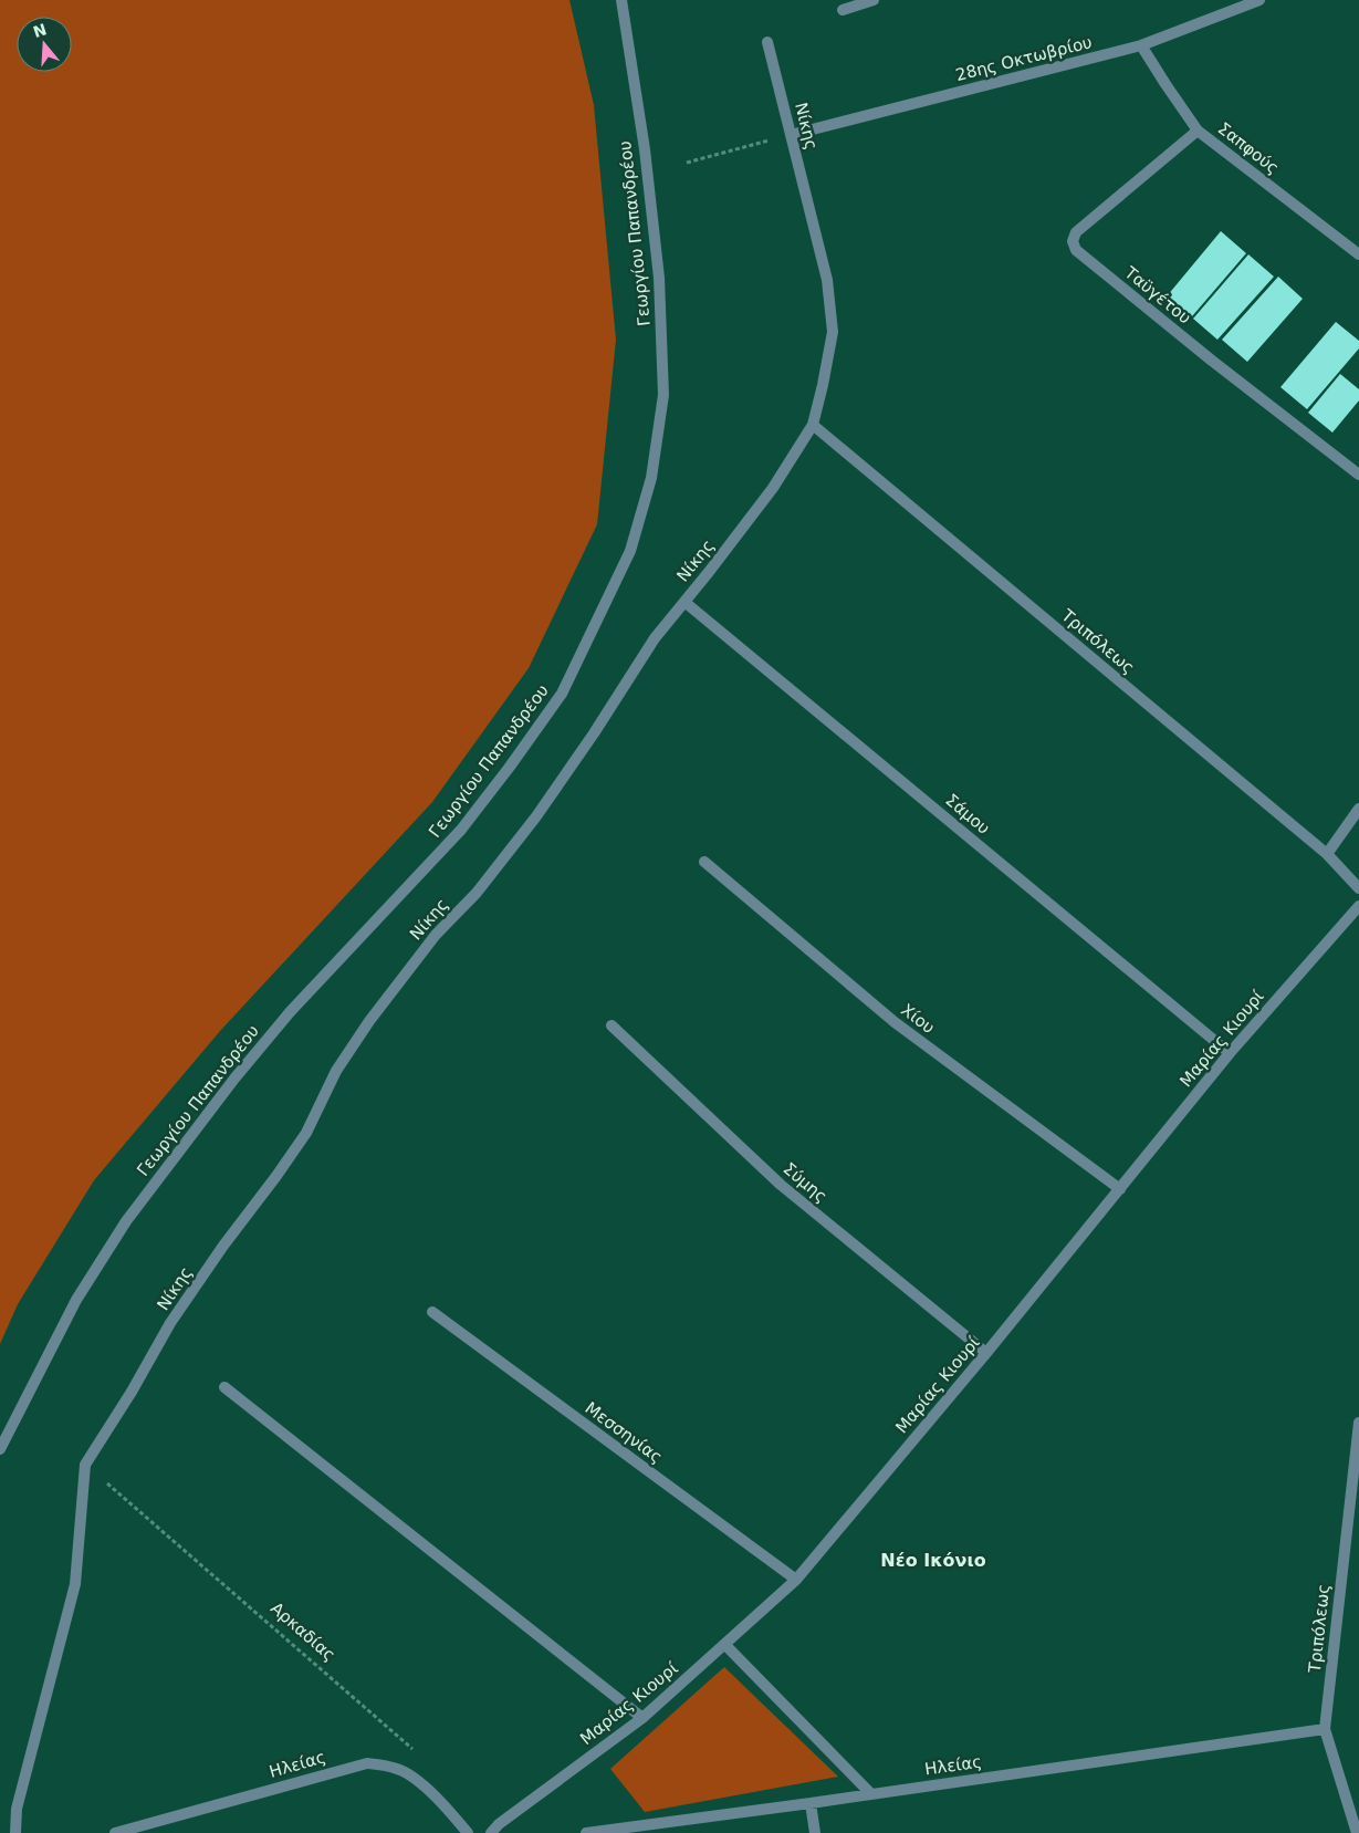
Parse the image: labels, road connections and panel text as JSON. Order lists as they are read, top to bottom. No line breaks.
{"streets":{"street":["28ης Οκτωβρίου","Νίκης","Σαπφούς","Γεωργίου Παπανδρέου","Ταϋγέτου","Τριπόλεως","Σάμου","Χίου","Μαρίας Κιουρί","Σύμης","Μεσσηνίας","Ηλείας"],"path":["Αρκαδίας"]},"crossings":[["28ης Οκτωβρίου","Νίκης"],["28ης Οκτωβρίου","Σαπφούς"],["Νίκης","Τριπόλεως"],["Νίκης","Σάμου"],["Νίκης","Αρκαδίας"],["Σαπφούς","Ταϋγέτου"],["Τριπόλεως","Ηλείας"],["Σάμου","Μαρίας Κιουρί"],["Χίου","Μαρίας Κιουρί"],["Μαρίας Κιουρί","Σύμης"],["Μαρίας Κιουρί","Μεσσηνίας"]],"districts":["Νέο Ικόνιο"],"north":"top"}
